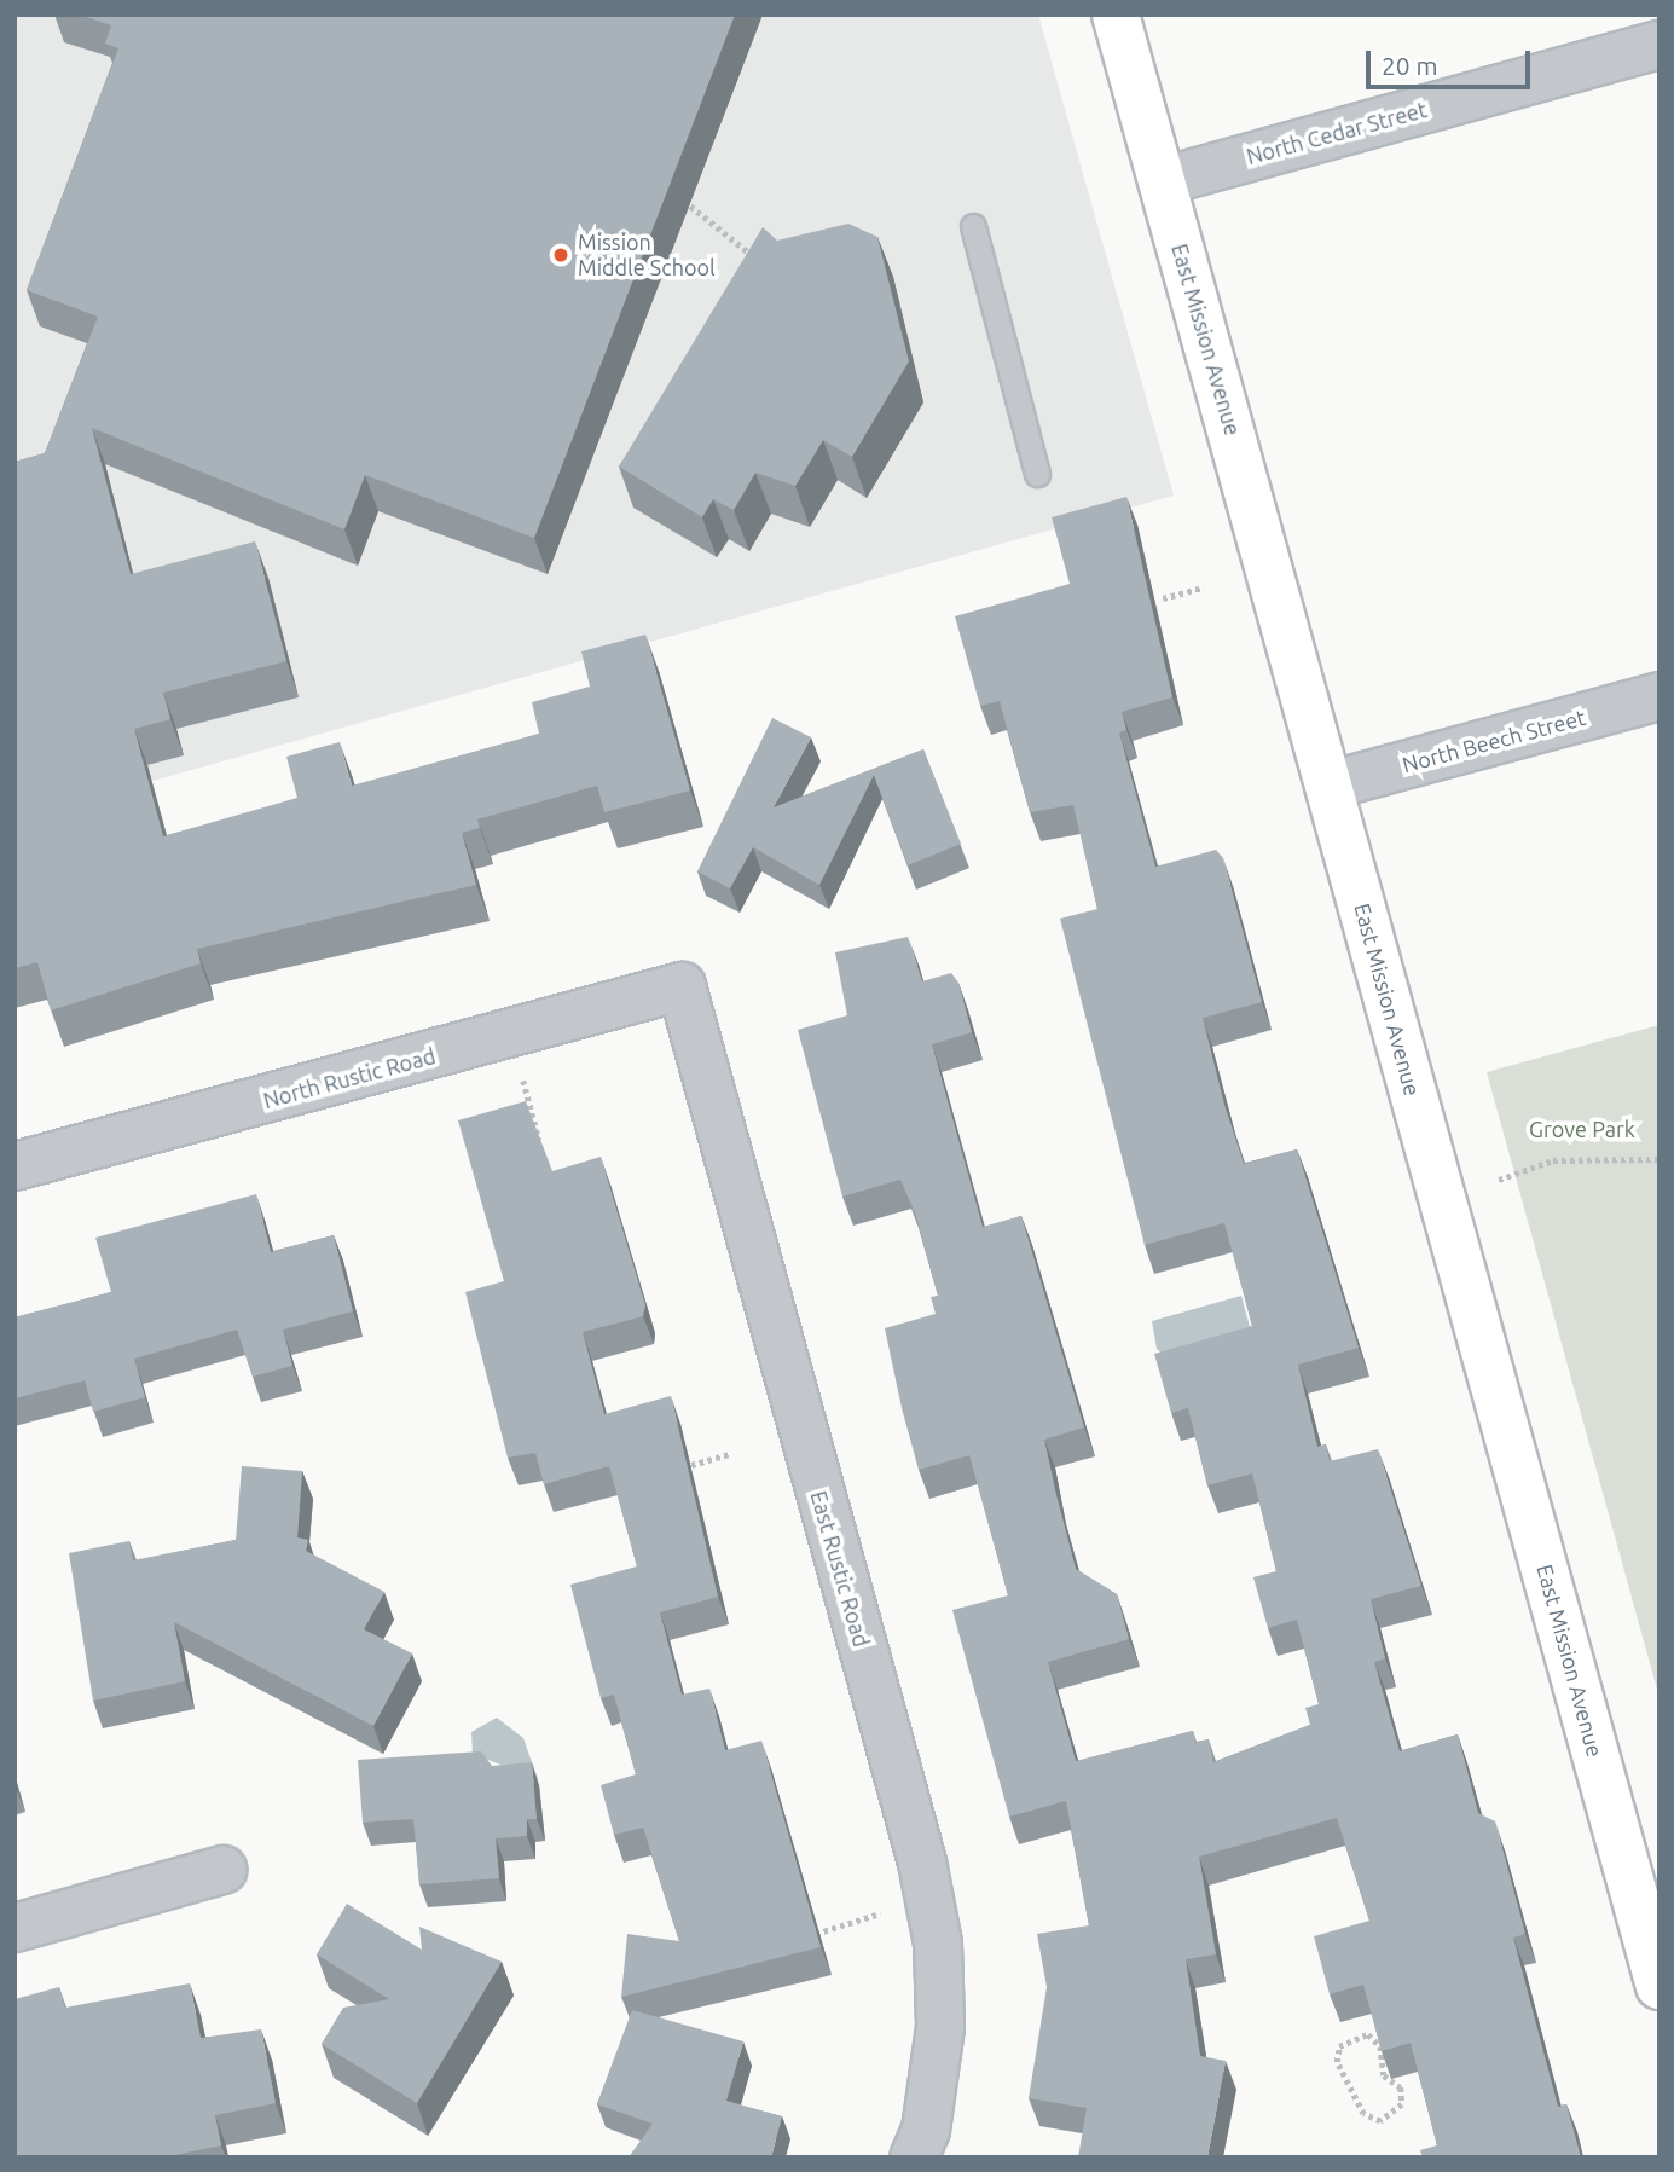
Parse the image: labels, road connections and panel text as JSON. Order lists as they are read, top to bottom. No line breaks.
{"streets":{"main road":["East Mission Avenue"],"street":["North Cedar Street","North Beech Street","North Rustic Road","East Rustic Road"]},"crossings":[["North Cedar Street","East Mission Avenue"],["East Mission Avenue","North Beech Street"],["North Rustic Road","East Rustic Road"]],"parks":["Grove Park"],"places":["Mission Middle School"],"scale_bar":"20 m"}
